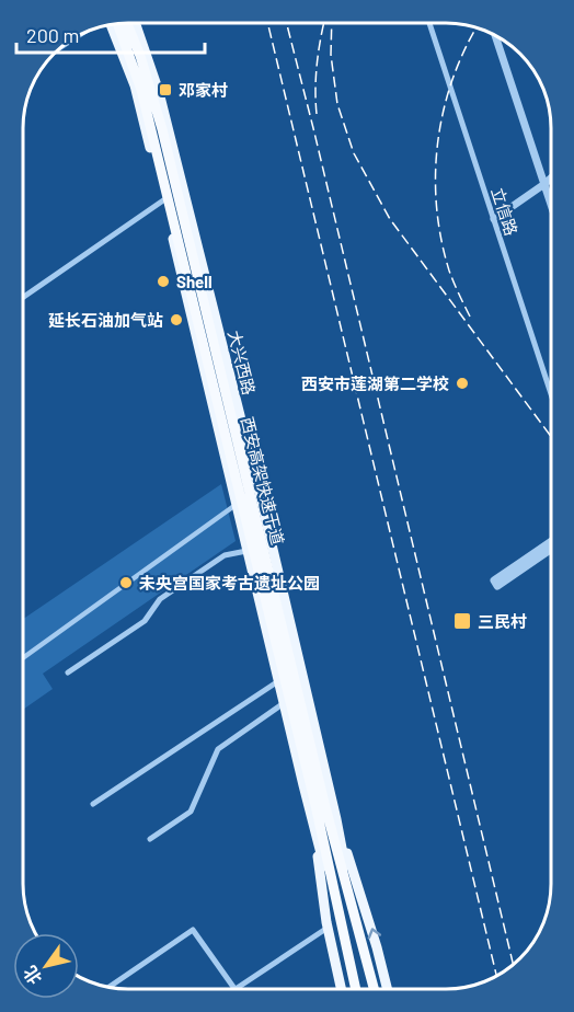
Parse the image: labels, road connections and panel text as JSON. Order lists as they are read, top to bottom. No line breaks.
{"streets":{"highway":["西安高架快速干道"],"main road":["大兴西路"],"street":["立信路"]},"crossings":[["大兴西路","西安高架快速干道"]],"places":{"transit":["邓家村","三民村"],"other":["Shell","延长石油加气站","西安市莲湖第二学校","未央宫国家考古遗址公园"]},"scale_bar":"200 m","north":"bottom left"}
